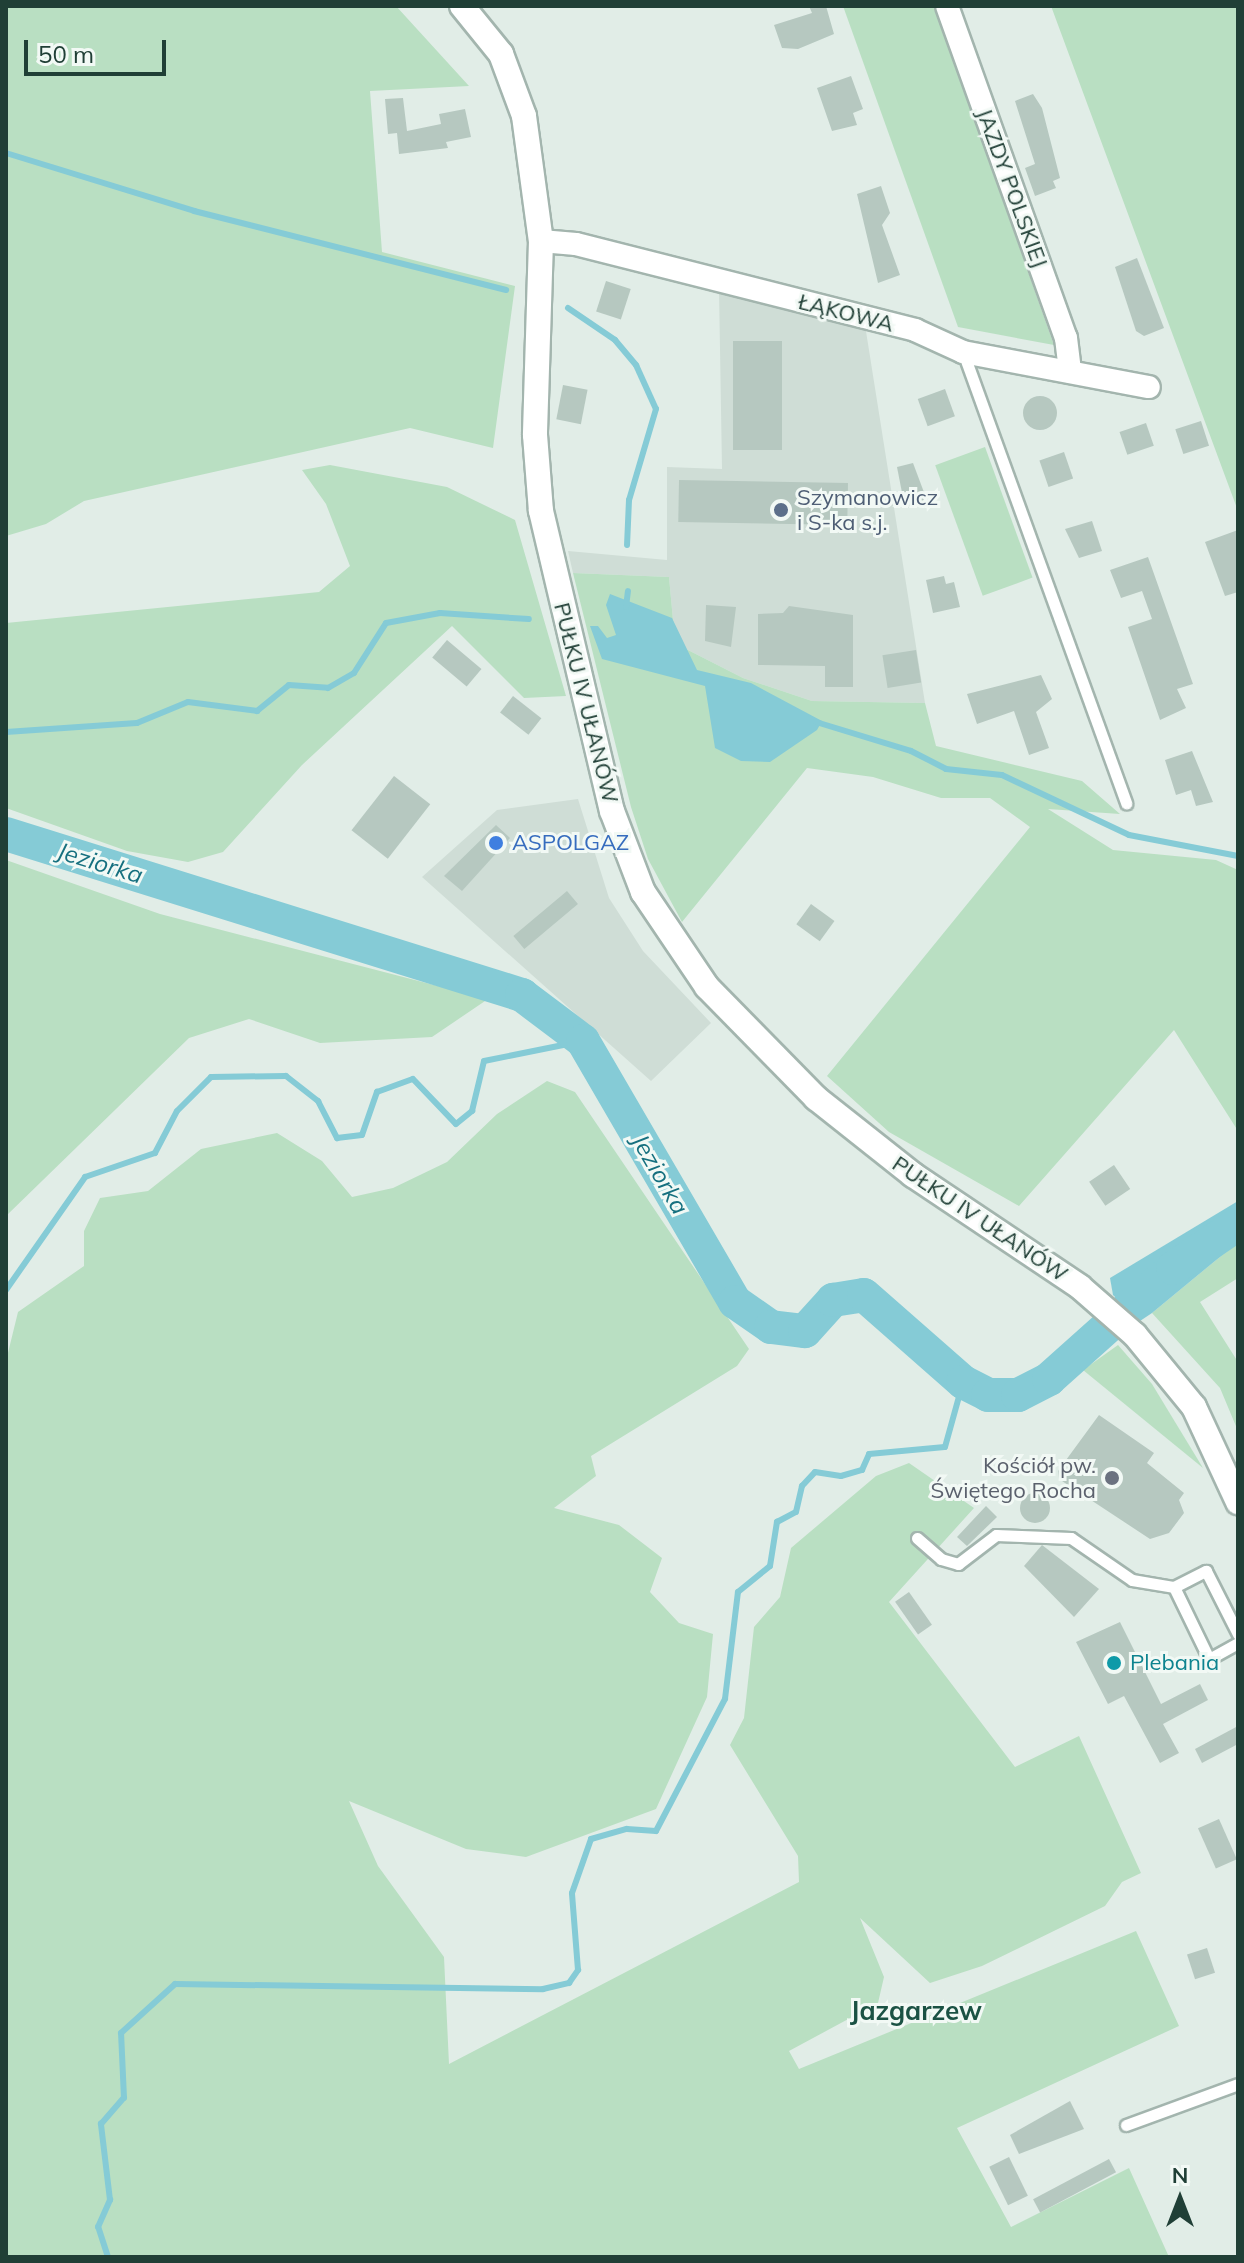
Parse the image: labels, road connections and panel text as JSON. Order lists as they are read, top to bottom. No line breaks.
{"streets":{"street":["JAZDY POLSKIEJ","ŁĄKOWA","PUŁKU IV UŁANÓW"]},"crossings":[["JAZDY POLSKIEJ","ŁĄKOWA"],["ŁĄKOWA","PUŁKU IV UŁANÓW"]],"districts":["Jazgarzew"],"water":["Jeziorka"],"places":["Szymanowicz i S-ka s.j.","ASPOLGAZ","Kościół pw. Świętego Rocha","Plebania"],"scale_bar":"50 m","north":"top"}
